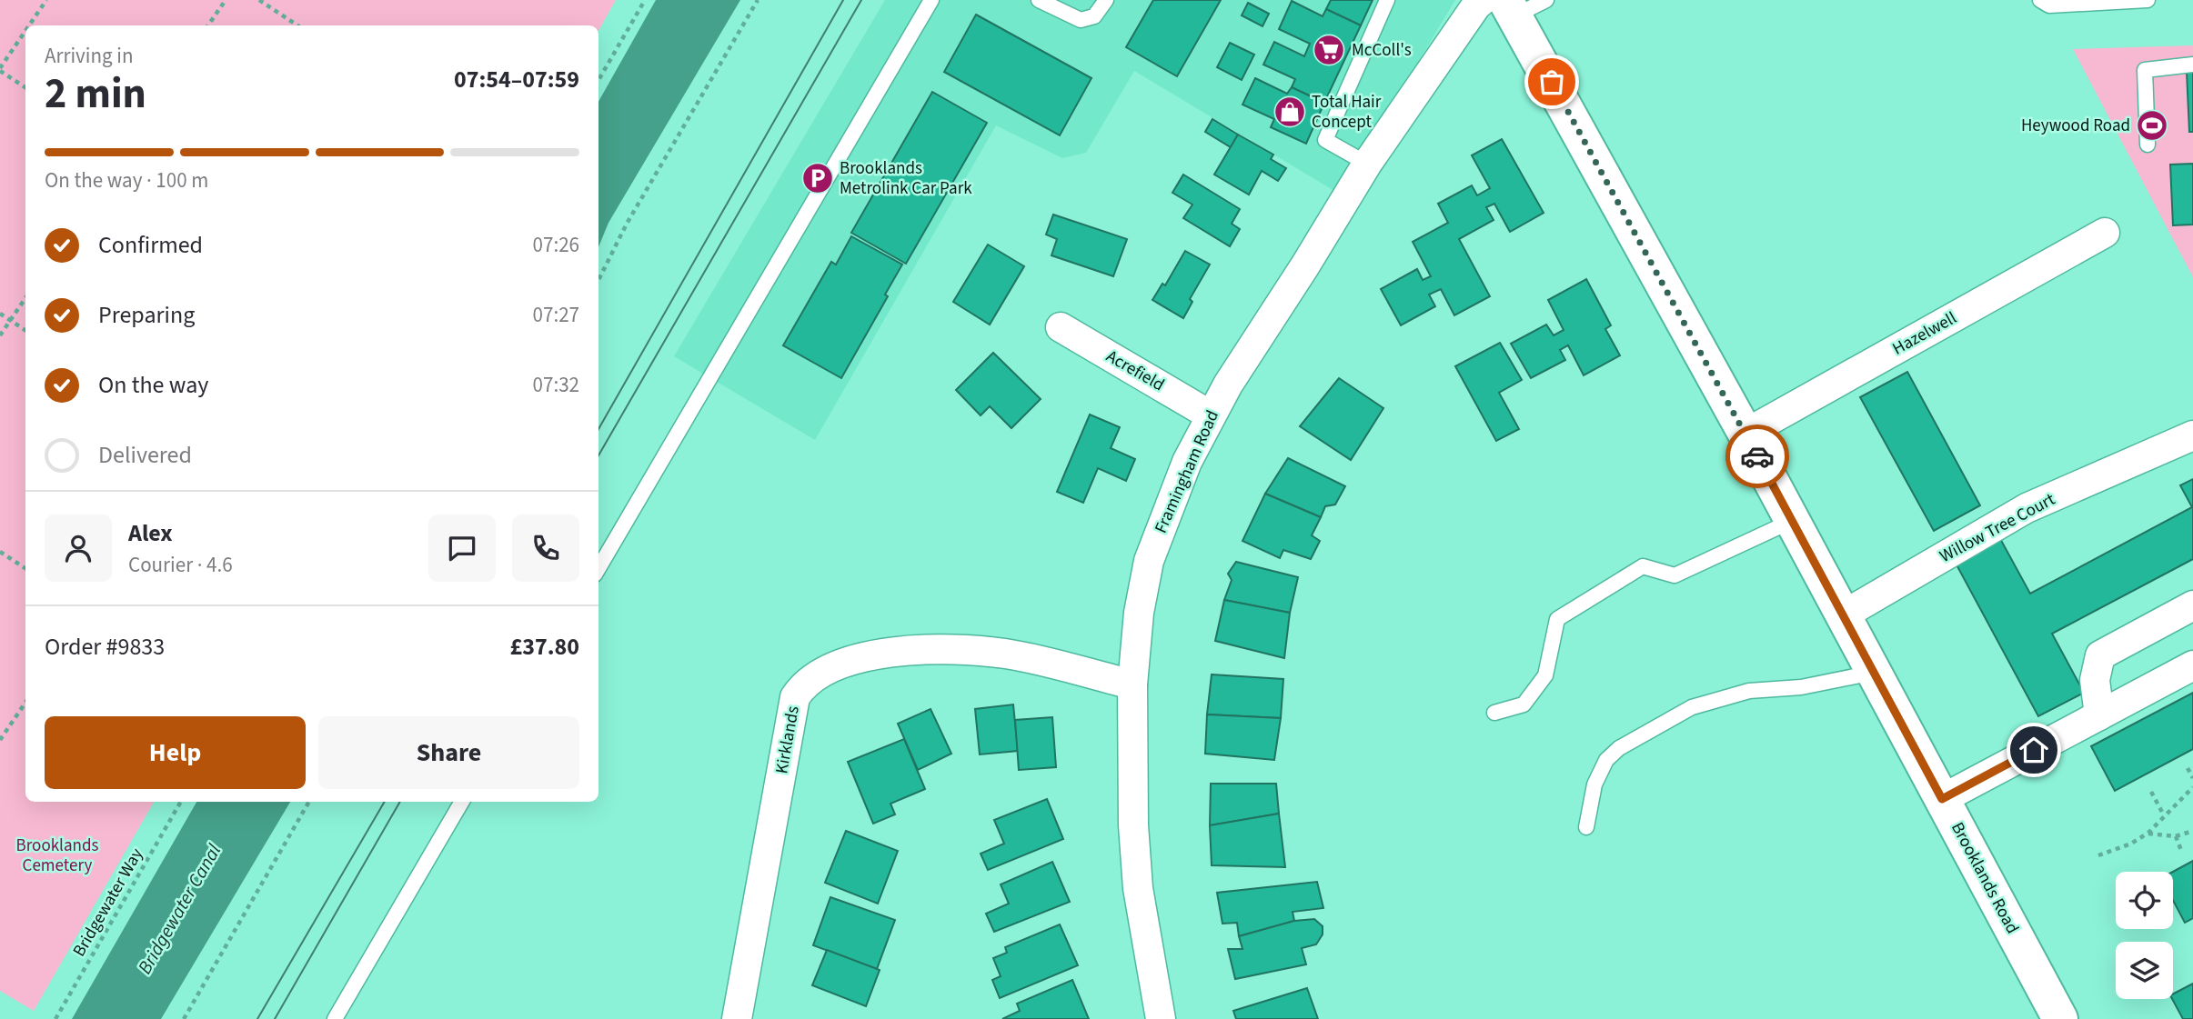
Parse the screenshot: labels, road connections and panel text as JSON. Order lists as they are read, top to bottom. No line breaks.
{"streets":{"street":["Hazelwell","Acrefield","Framingham Road","Willow Tree Court","Kirklands","Brooklands Road"],"path":["Bridgewater Way"]},"crossings":[["Hazelwell","Brooklands Road"],["Acrefield","Framingham Road"],["Framingham Road","Kirklands"],["Willow Tree Court","Brooklands Road"]],"water":["Bridgewater Canal"],"parks":["Brooklands Cemetery"],"places":{"supermarket":["McColl's"],"shop":["Total Hair Concept"],"sports":["Heywood Road"],"parking":["Brooklands Metrolink Car Park"]},"page":{"heading":["2 min","Arriving in","07:54–07:59"],"panel":["Alex","Courier · 4.6","Order #9833","£37.80"],"bar":"On the way · 100 m","list":[["Confirmed","07:26"],["Preparing","07:27"],["On the way","07:32"],"Delivered"],"buttons":["Help","Share"]}}
